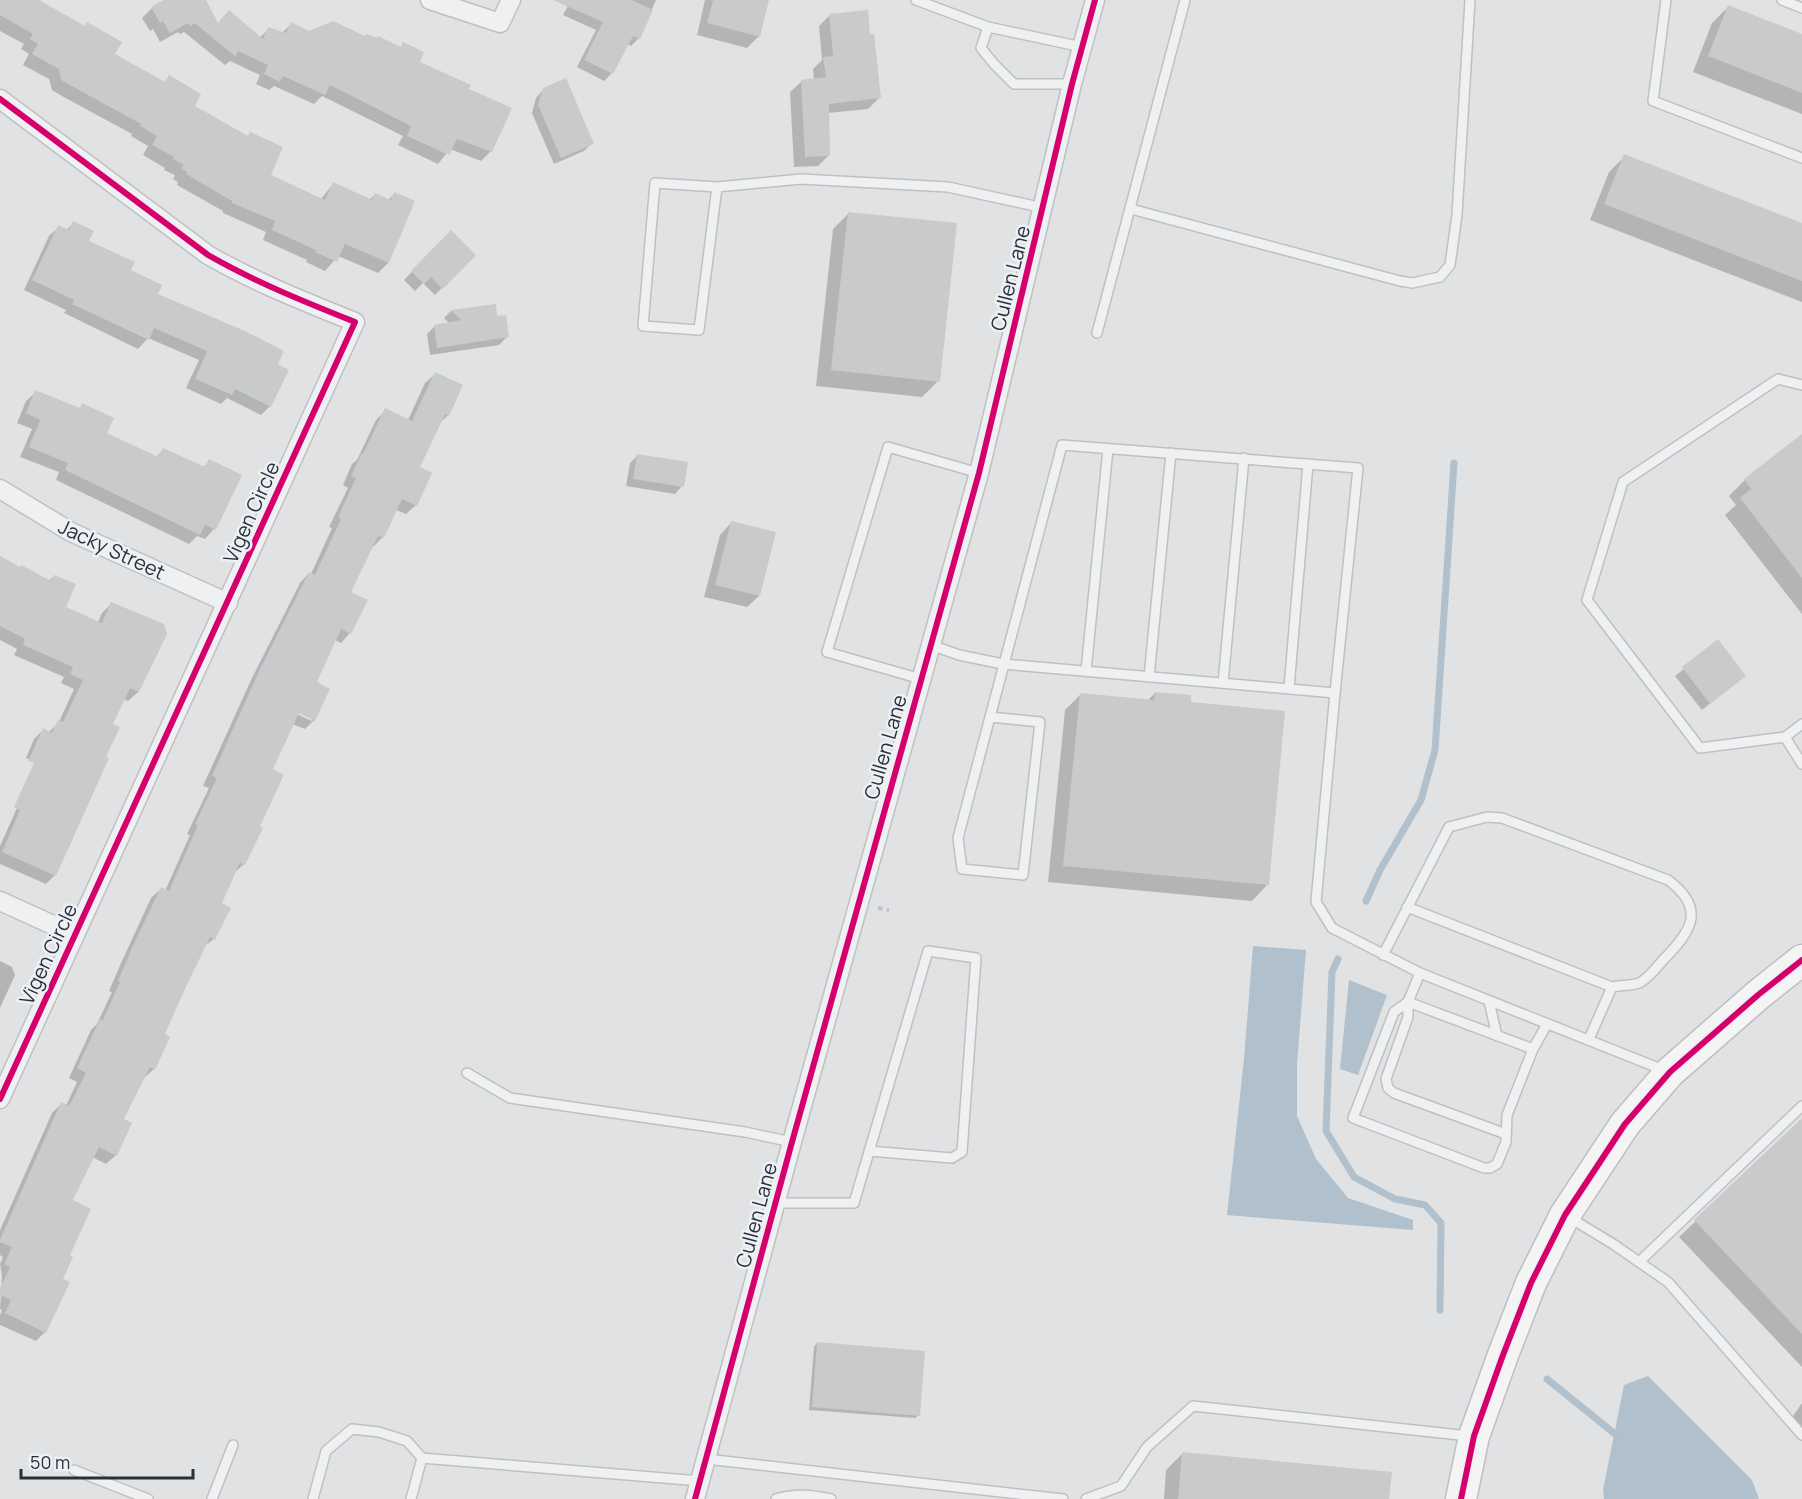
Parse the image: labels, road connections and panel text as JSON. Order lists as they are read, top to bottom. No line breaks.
{"streets":{"street":["Cullen Lane","Vigen Circle","Jacky Street"]},"crossings":[["Vigen Circle","Jacky Street"]],"scale_bar":"50 m"}
